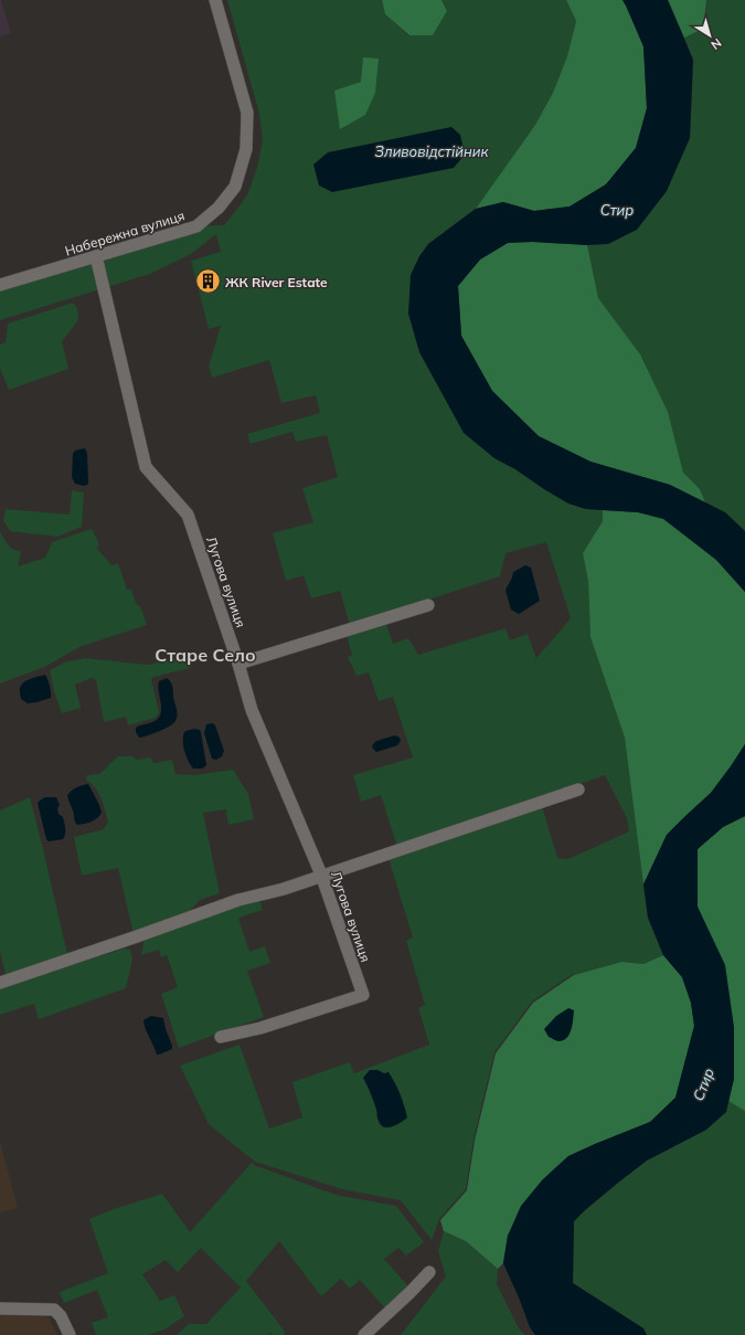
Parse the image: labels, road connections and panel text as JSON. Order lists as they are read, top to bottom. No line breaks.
{"streets":{"street":["Набережна вулиця","Лугова вулиця"]},"crossings":[["Набережна вулиця","Лугова вулиця"]],"districts":["Старе Село"],"water":["Зливовідстійник","Стир"],"places":{"building":["ЖК River Estate"]},"north":"bottom right"}
